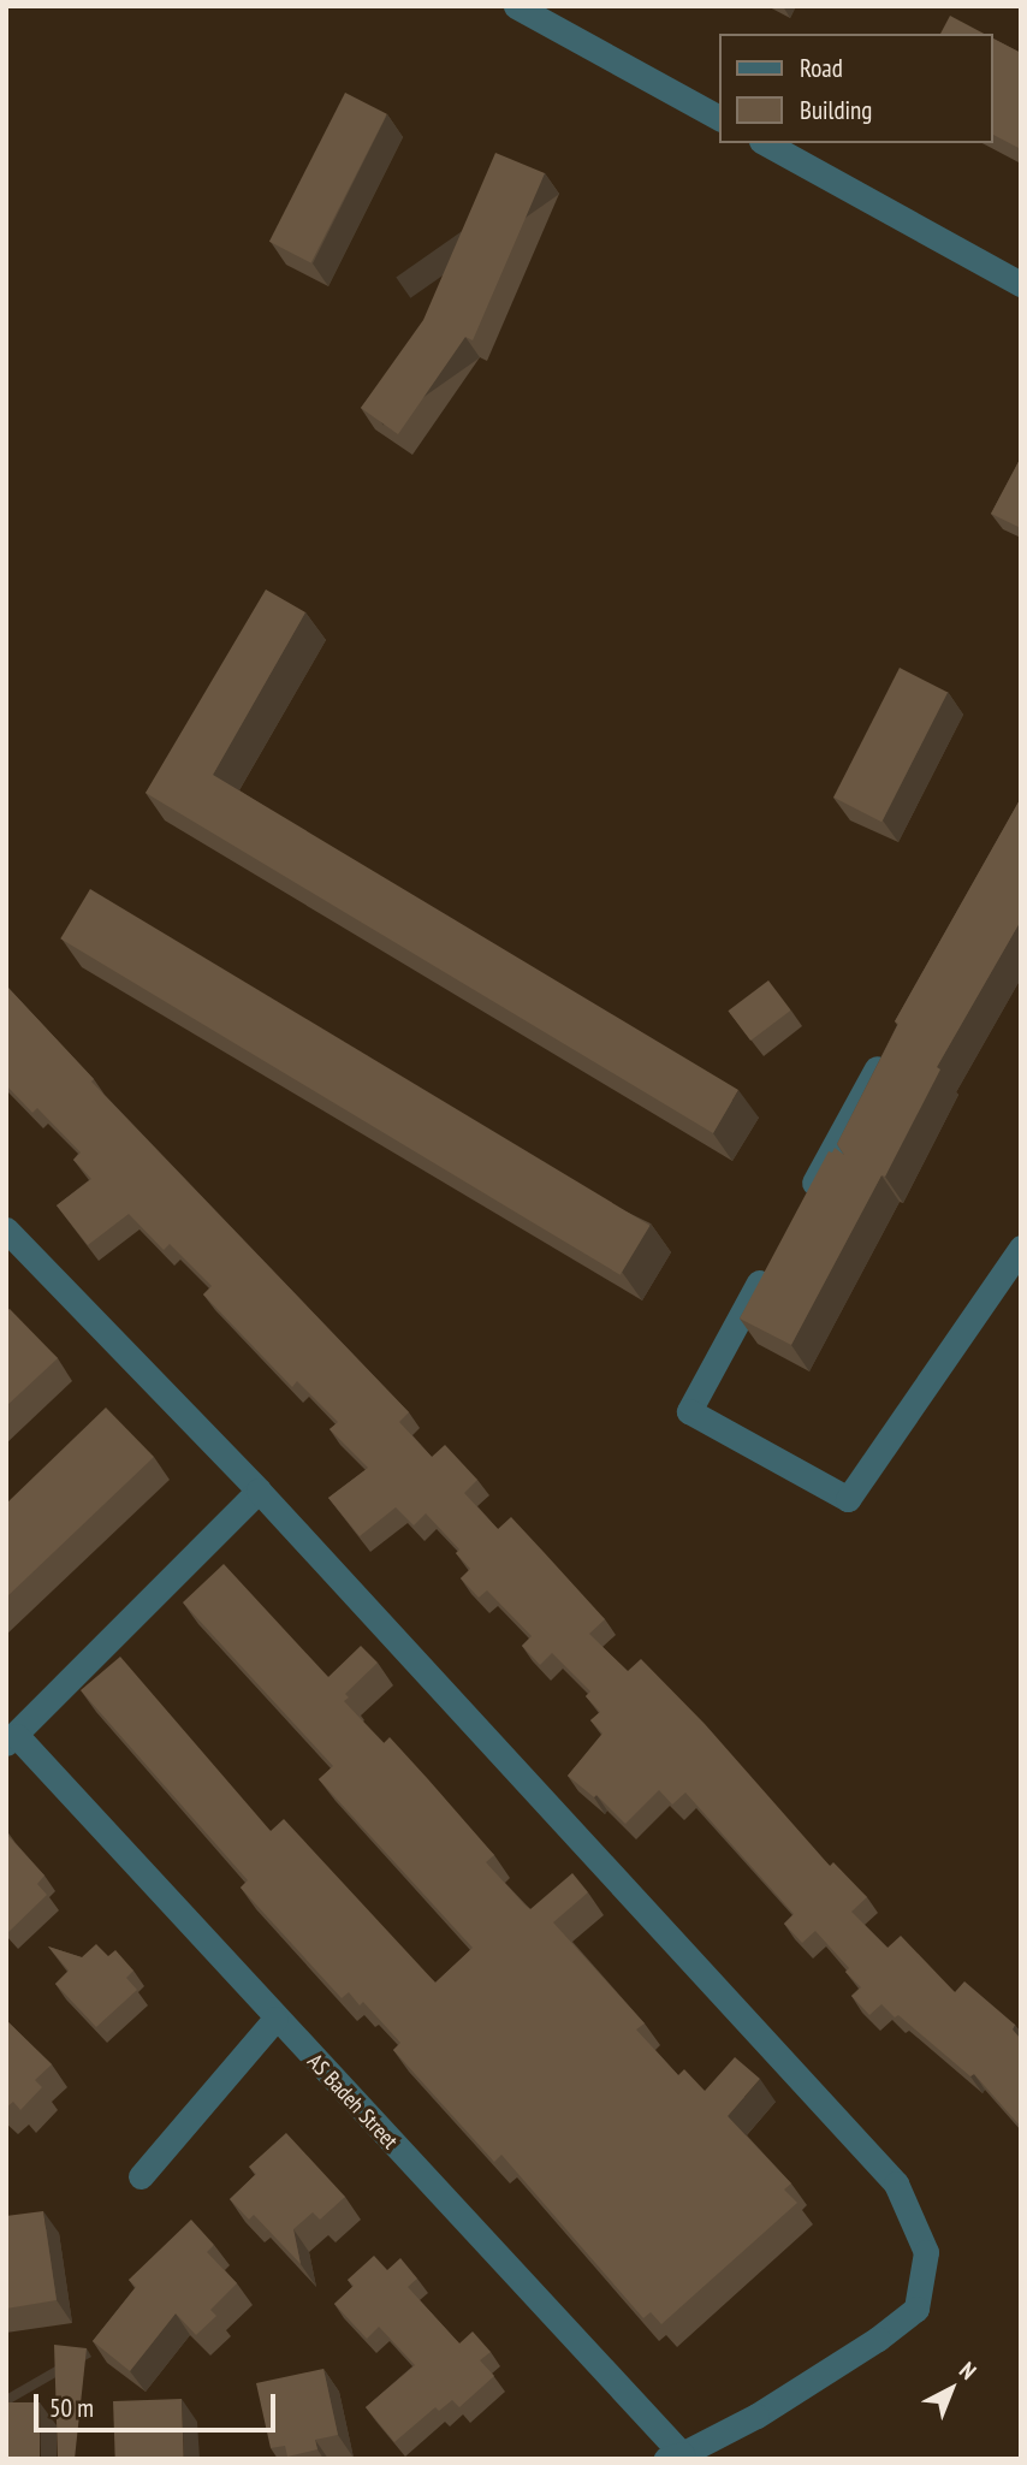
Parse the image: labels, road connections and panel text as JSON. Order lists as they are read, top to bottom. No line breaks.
{"streets":{"street":["AS Badeh Street"]},"legend":["Road","Building"],"scale_bar":"50 m","north":"top right"}
